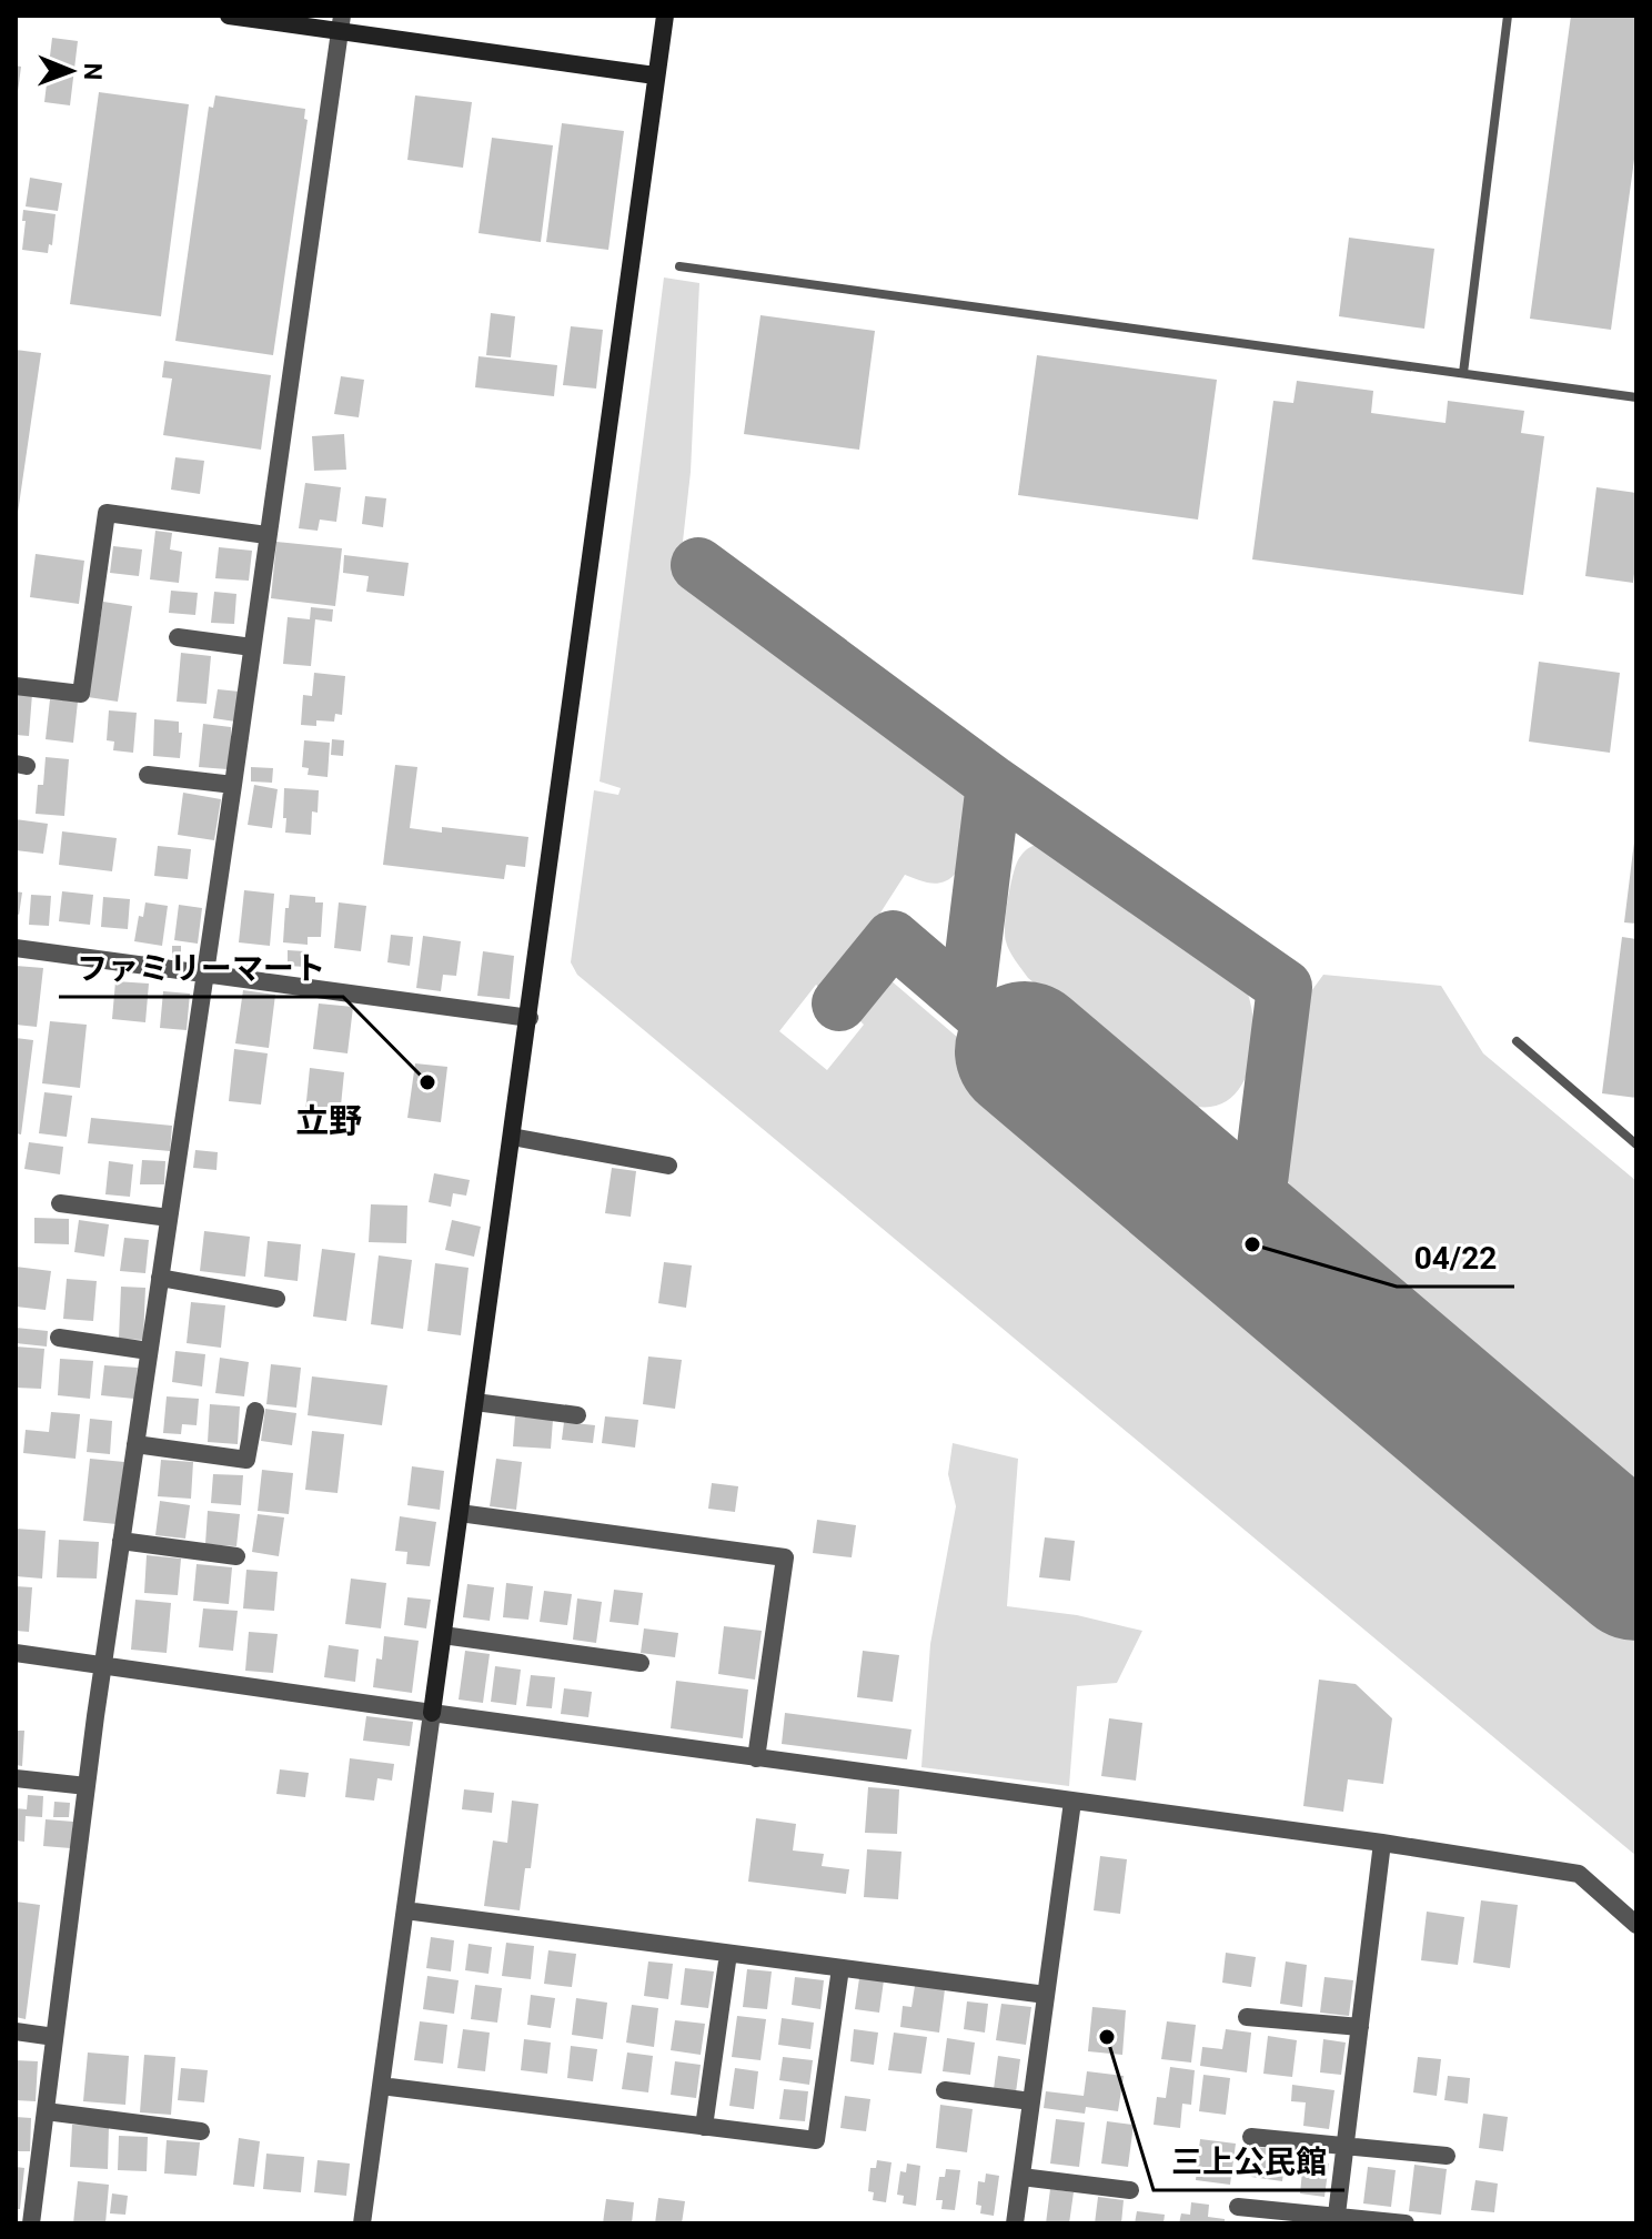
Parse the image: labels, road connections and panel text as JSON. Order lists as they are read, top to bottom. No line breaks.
{"districts":["立野"],"places":["ファミリーマート","04/22","三上公民館"],"north":"right"}
